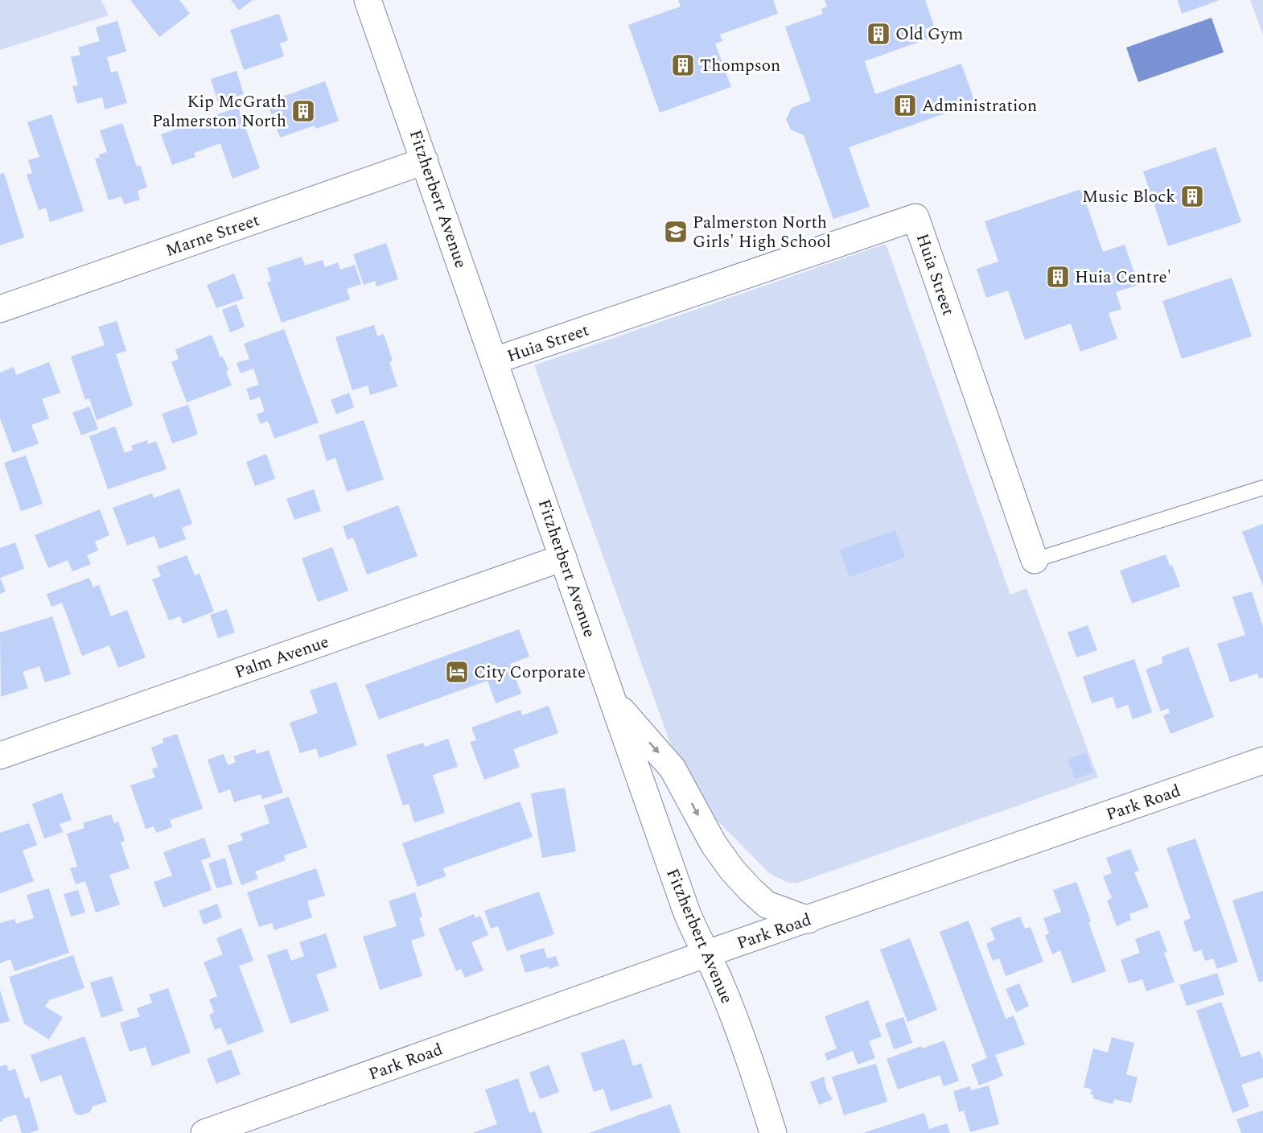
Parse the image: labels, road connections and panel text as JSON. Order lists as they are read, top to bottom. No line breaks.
{"streets":{"street":["Fitzherbert Avenue","Marne Street","Huia Street","Palm Avenue","Park Road"]},"crossings":[["Fitzherbert Avenue","Marne Street"],["Fitzherbert Avenue","Huia Street"],["Fitzherbert Avenue","Palm Avenue"],["Fitzherbert Avenue","Park Road"]],"places":{"building":["Old Gym","Thompson","Administration","Kip McGrath Palmerston North","Music Block","Huia Centre'"],"school or university":["Palmerston North Girls' High School"],"hotel":["City Corporate"]}}
